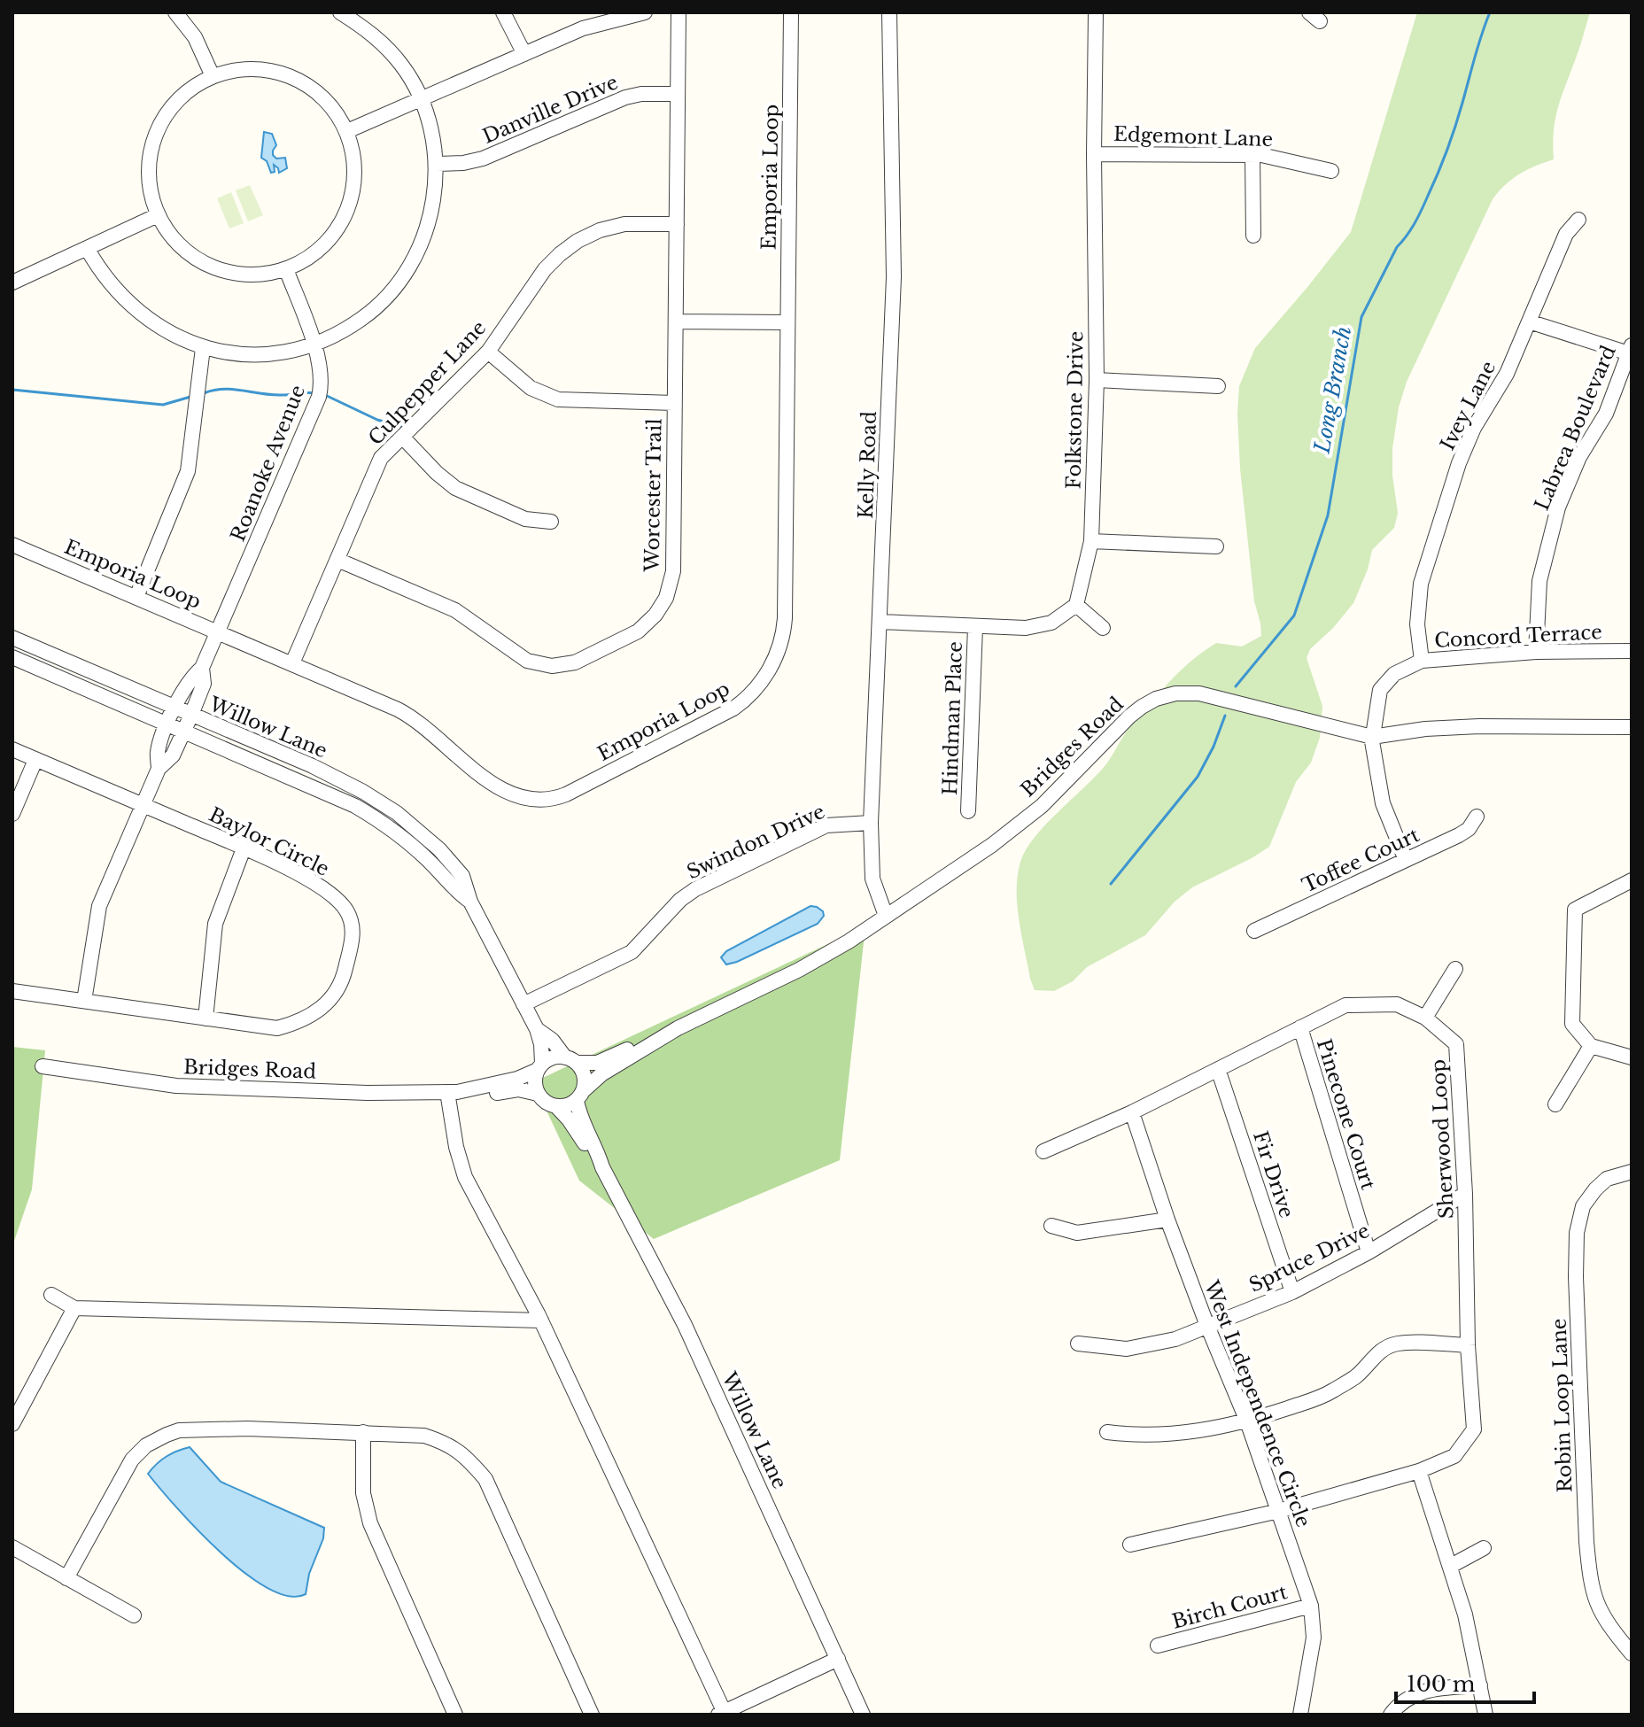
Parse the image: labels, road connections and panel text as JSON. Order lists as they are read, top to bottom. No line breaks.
{"streets":{"street":["Danville Drive","Edgemont Lane","Emporia Loop","Culpepper Lane","Ivey Lane","Folkstone Drive","Labrea Boulevard","Roanoke Avenue","Kelly Road","Worcester Trail","Concord Terrace","Hindman Place","Willow Lane","Bridges Road","Baylor Circle","Swindon Drive","Toffee Court","Pinecone Court","Sherwood Loop","Fir Drive","Spruce Drive","West Independence Circle","Robin Loop Lane","Birch Court"]},"crossings":[["Danville Drive","Worcester Trail"],["Edgemont Lane","Folkstone Drive"],["Emporia Loop","Culpepper Lane"],["Emporia Loop","Roanoke Avenue"],["Culpepper Lane","Worcester Trail"],["Ivey Lane","Concord Terrace"],["Labrea Boulevard","Concord Terrace"],["Roanoke Avenue","Willow Lane"],["Kelly Road","Bridges Road"],["Kelly Road","Swindon Drive"],["Concord Terrace","Bridges Road"],["Concord Terrace","Toffee Court"],["Willow Lane","Bridges Road"],["Willow Lane","Swindon Drive"],["Pinecone Court","Sherwood Loop"],["Pinecone Court","Spruce Drive"],["Sherwood Loop","Fir Drive"],["Sherwood Loop","Spruce Drive"],["Sherwood Loop","West Independence Circle"],["Fir Drive","Spruce Drive"],["Spruce Drive","West Independence Circle"],["West Independence Circle","Birch Court"]],"water":["Long Branch"],"scale_bar":"100 m"}
